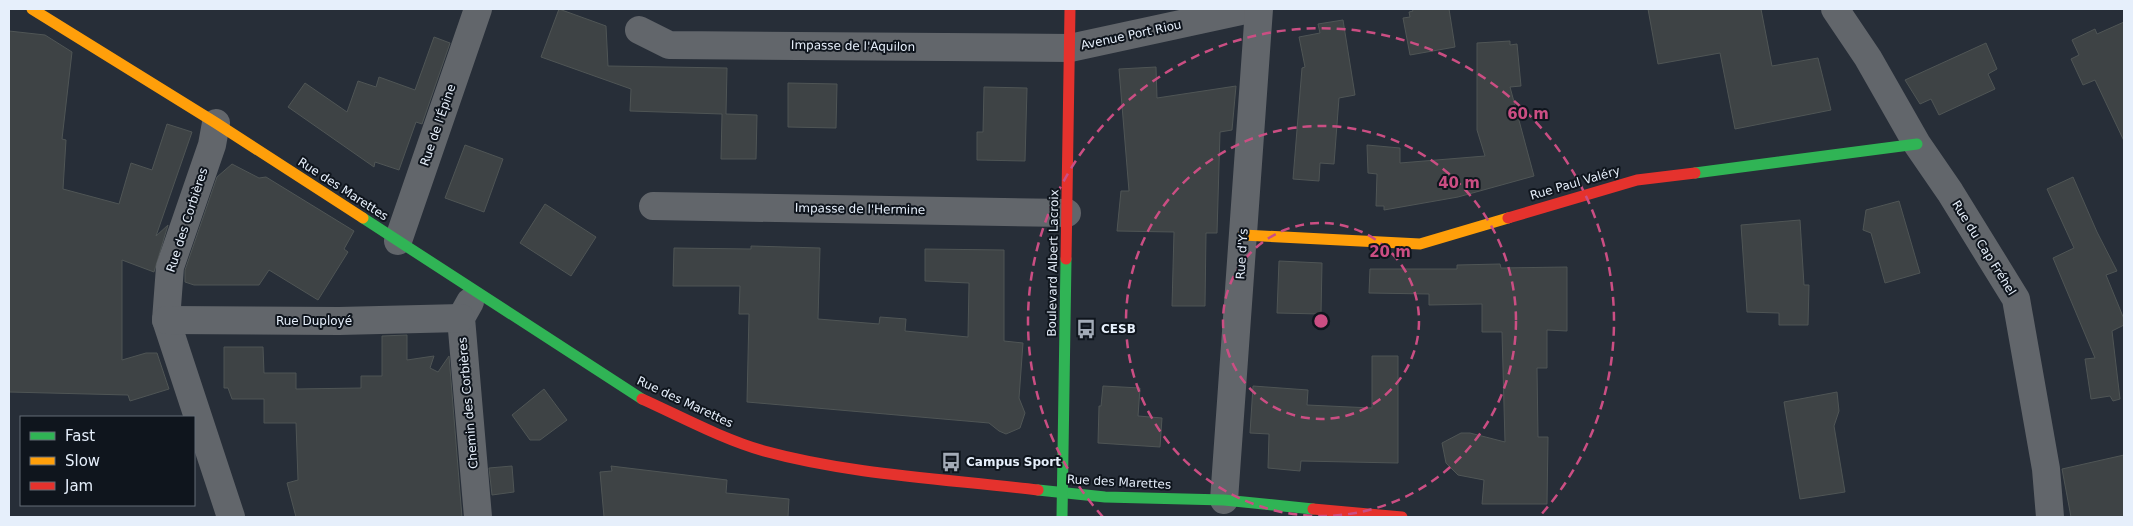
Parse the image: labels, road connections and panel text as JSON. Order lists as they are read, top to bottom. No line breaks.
{"streets":{"street":["Avenue Port Riou","Impasse de l'Aquilon","Rue de l'Épine","Rue Paul Valéry","Rue des Marettes","Impasse de l'Hermine","Rue des Corbières","Rue du Cap Fréhel","Rue d'Ys","Boulevard Albert Lacroix","Rue Duployé","Chemin des Corbières"]},"crossings":[["Avenue Port Riou","Impasse de l'Aquilon"],["Avenue Port Riou","Boulevard Albert Lacroix"],["Impasse de l'Aquilon","Boulevard Albert Lacroix"],["Rue de l'Épine","Rue des Marettes"],["Rue Paul Valéry","Rue du Cap Fréhel"],["Rue Paul Valéry","Rue d'Ys"],["Rue des Marettes","Rue des Corbières"],["Rue des Marettes","Rue d'Ys"],["Rue des Marettes","Boulevard Albert Lacroix"],["Impasse de l'Hermine","Boulevard Albert Lacroix"],["Rue des Corbières","Rue Duployé"],["Rue Duployé","Chemin des Corbières"]],"places":{"bus stop":["CESB","Campus Sport"]},"legend":["Fast","Slow","Jam"],"rings":["60 m","40 m","20 m"]}
